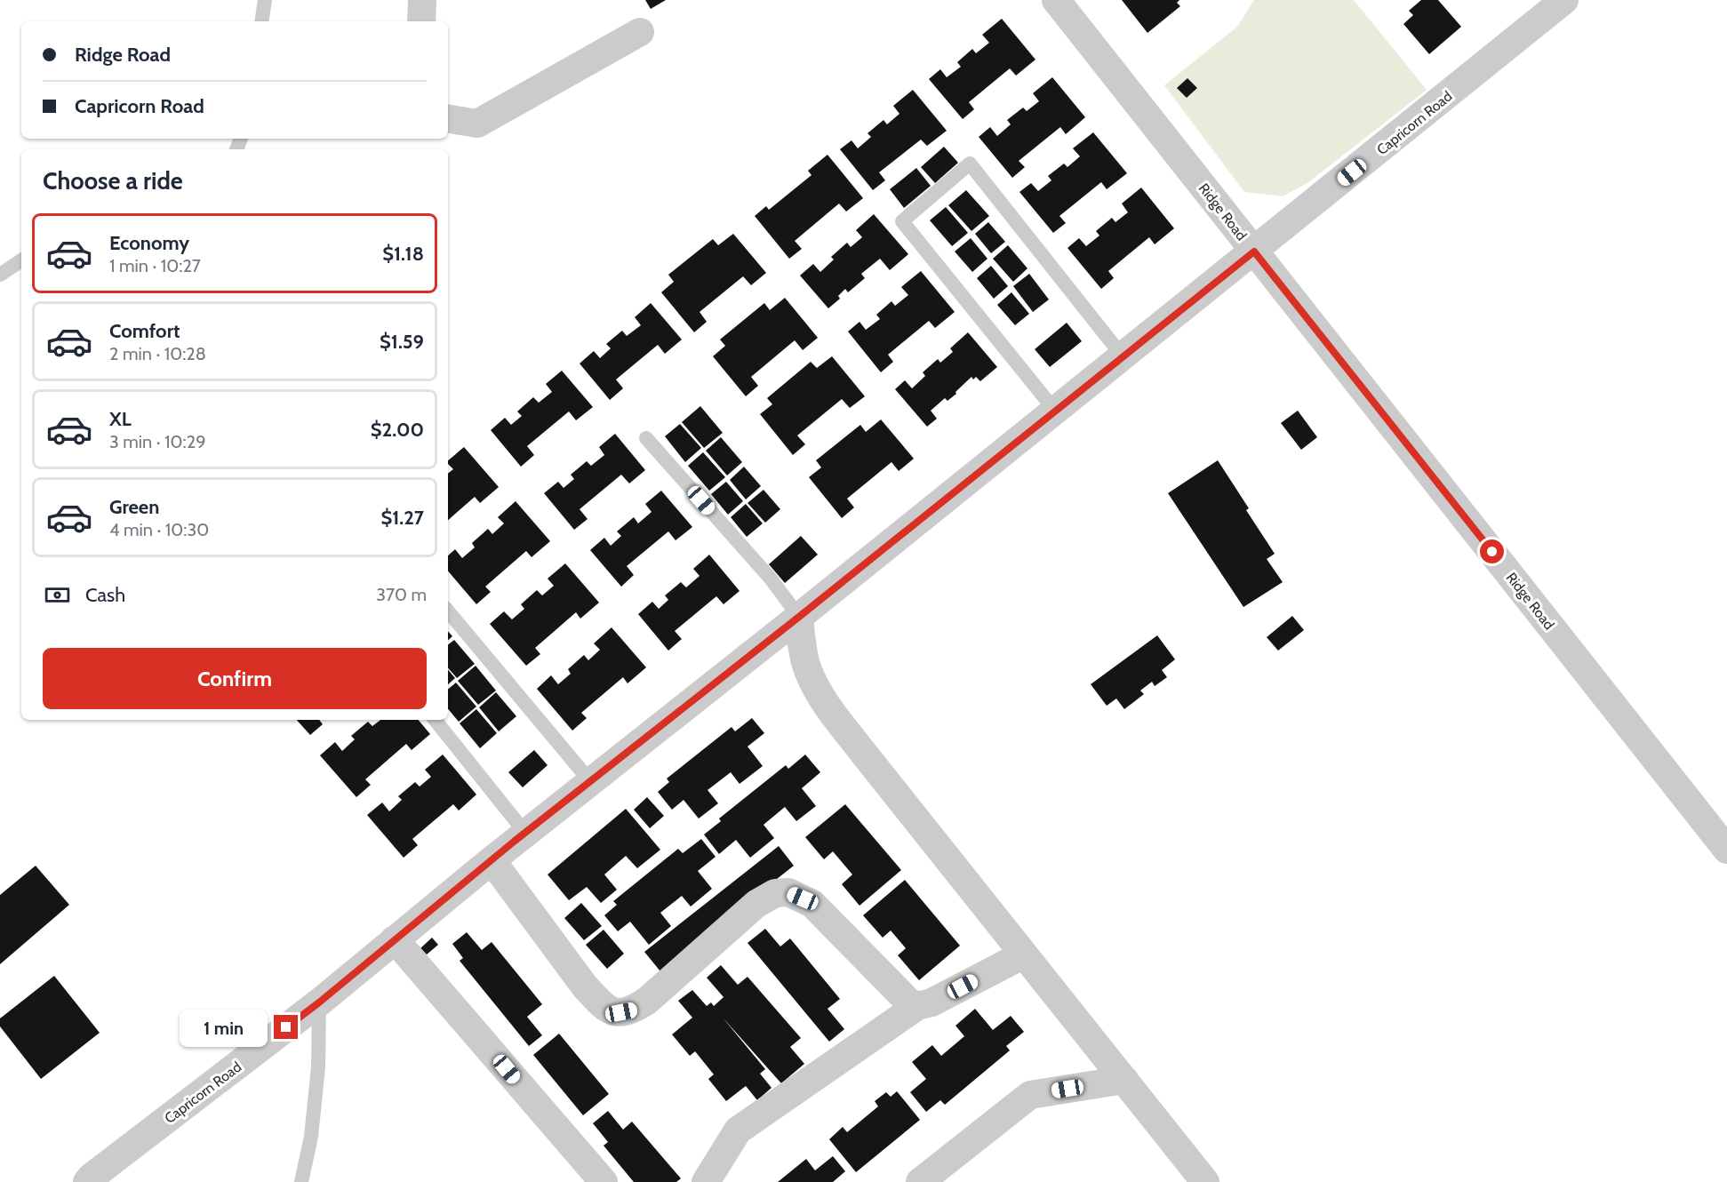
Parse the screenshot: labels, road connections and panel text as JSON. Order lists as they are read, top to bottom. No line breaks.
{"streets":{"street":["Capricorn Road","Ridge Road"]},"crossings":[["Capricorn Road","Ridge Road"]],"page":{"banner":["Ridge Road","Capricorn Road"],"heading":"Choose a ride","list":[{"name":"Economy","note":"1 min · 10:27","value":"$1.18"},{"name":"Comfort","note":"2 min · 10:28","value":"$1.59"},{"name":"XL","note":"3 min · 10:29","value":"$2.00"},{"name":"Green","note":"4 min · 10:30","value":"$1.27"}],"pay":["Cash","370 m"],"buttons":"Confirm","bubble":"1 min"}}
